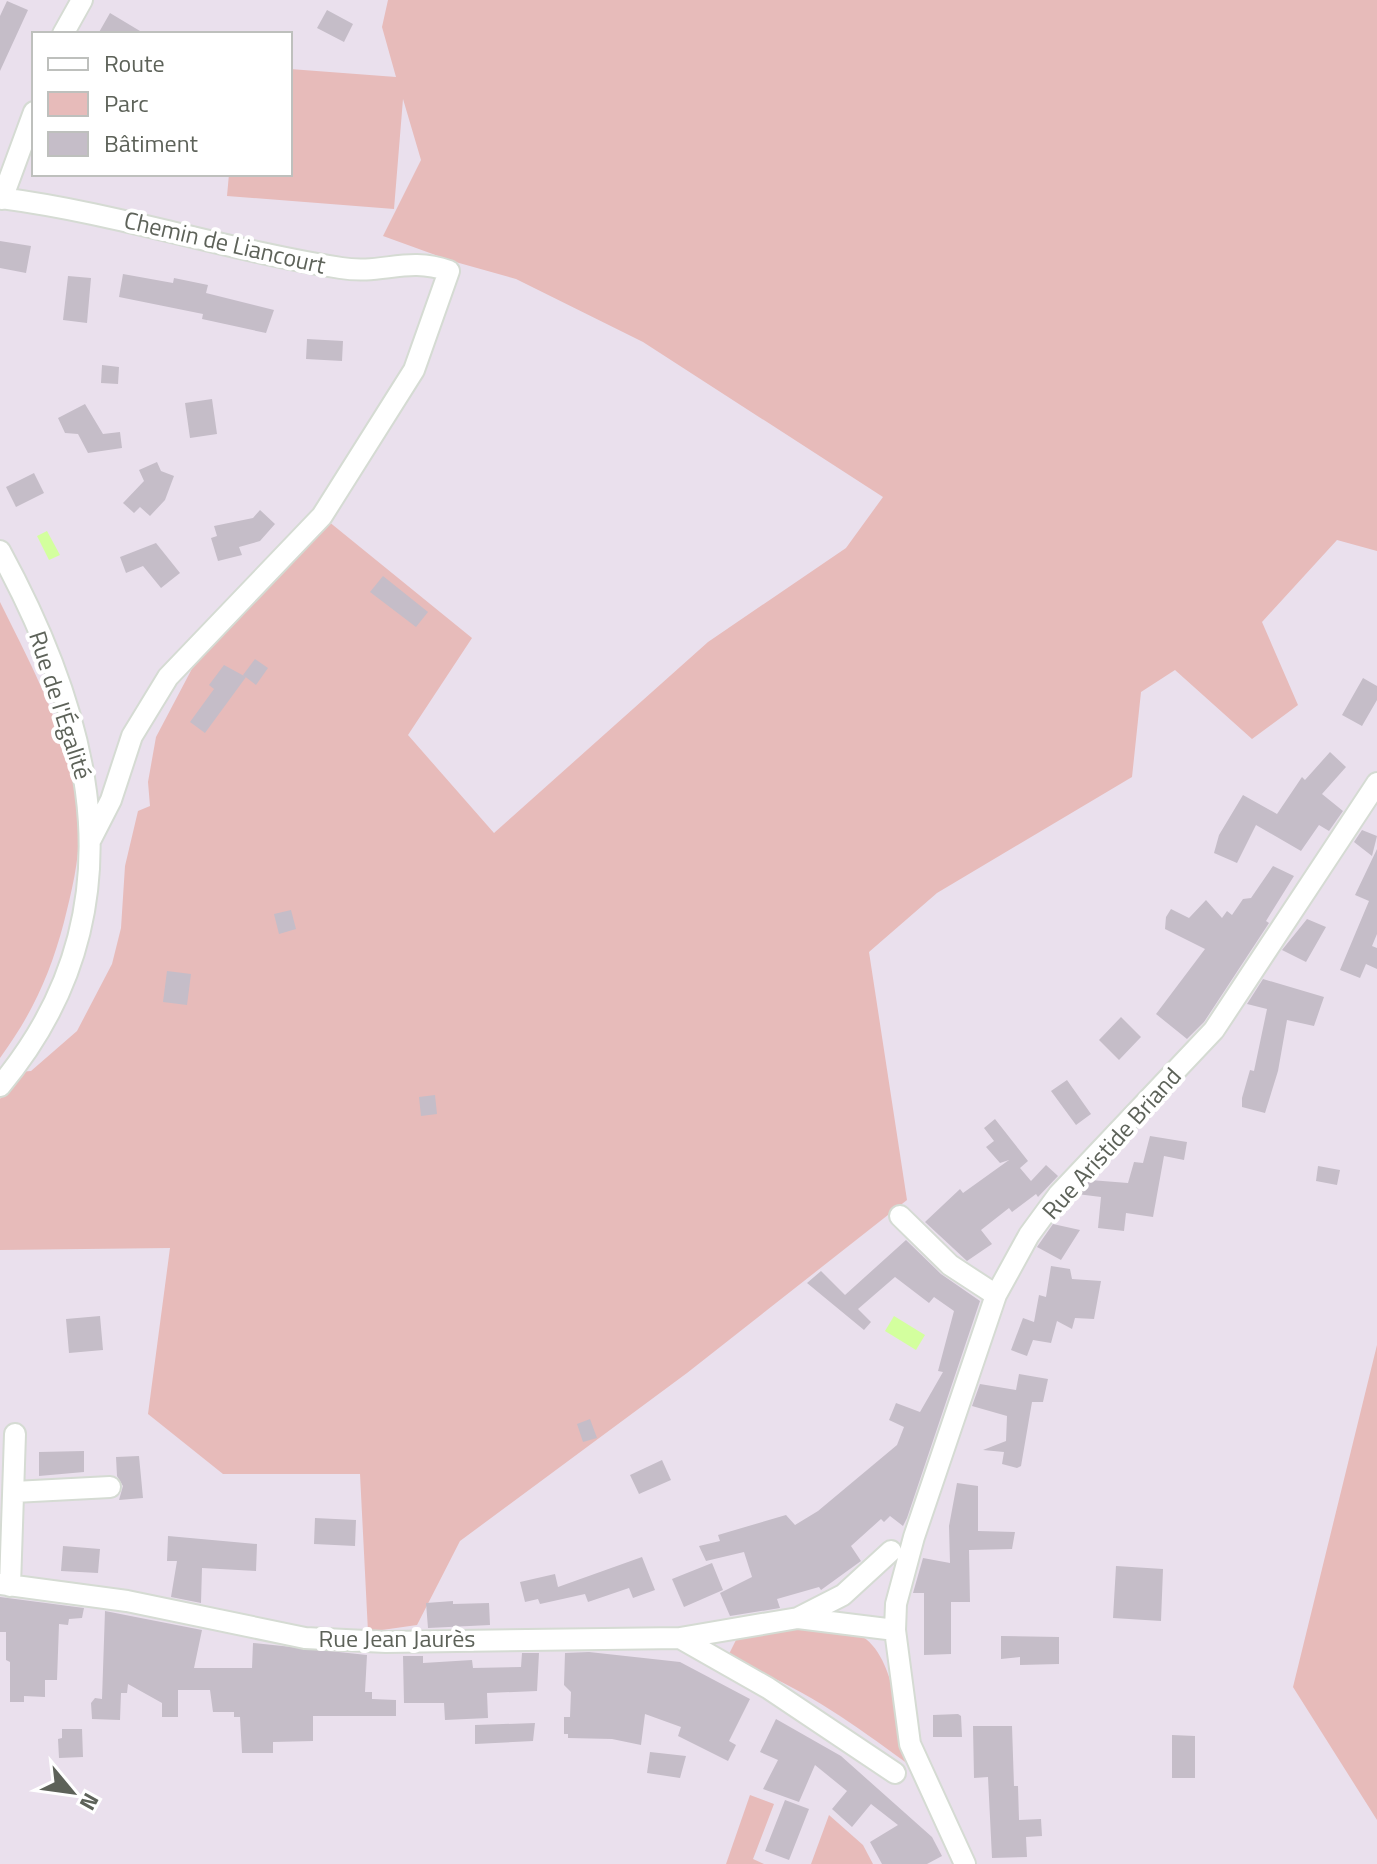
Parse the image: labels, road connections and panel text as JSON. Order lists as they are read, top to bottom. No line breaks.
{"streets":{"street":["Chemin de Liancourt","Rue de l'Égalité","Rue Aristide Briand","Rue Jean Jaurès"]},"crossings":[["Chemin de Liancourt","Rue de l'Égalité"]],"legend":["Route","Parc","Bâtiment"],"north":"bottom right"}
